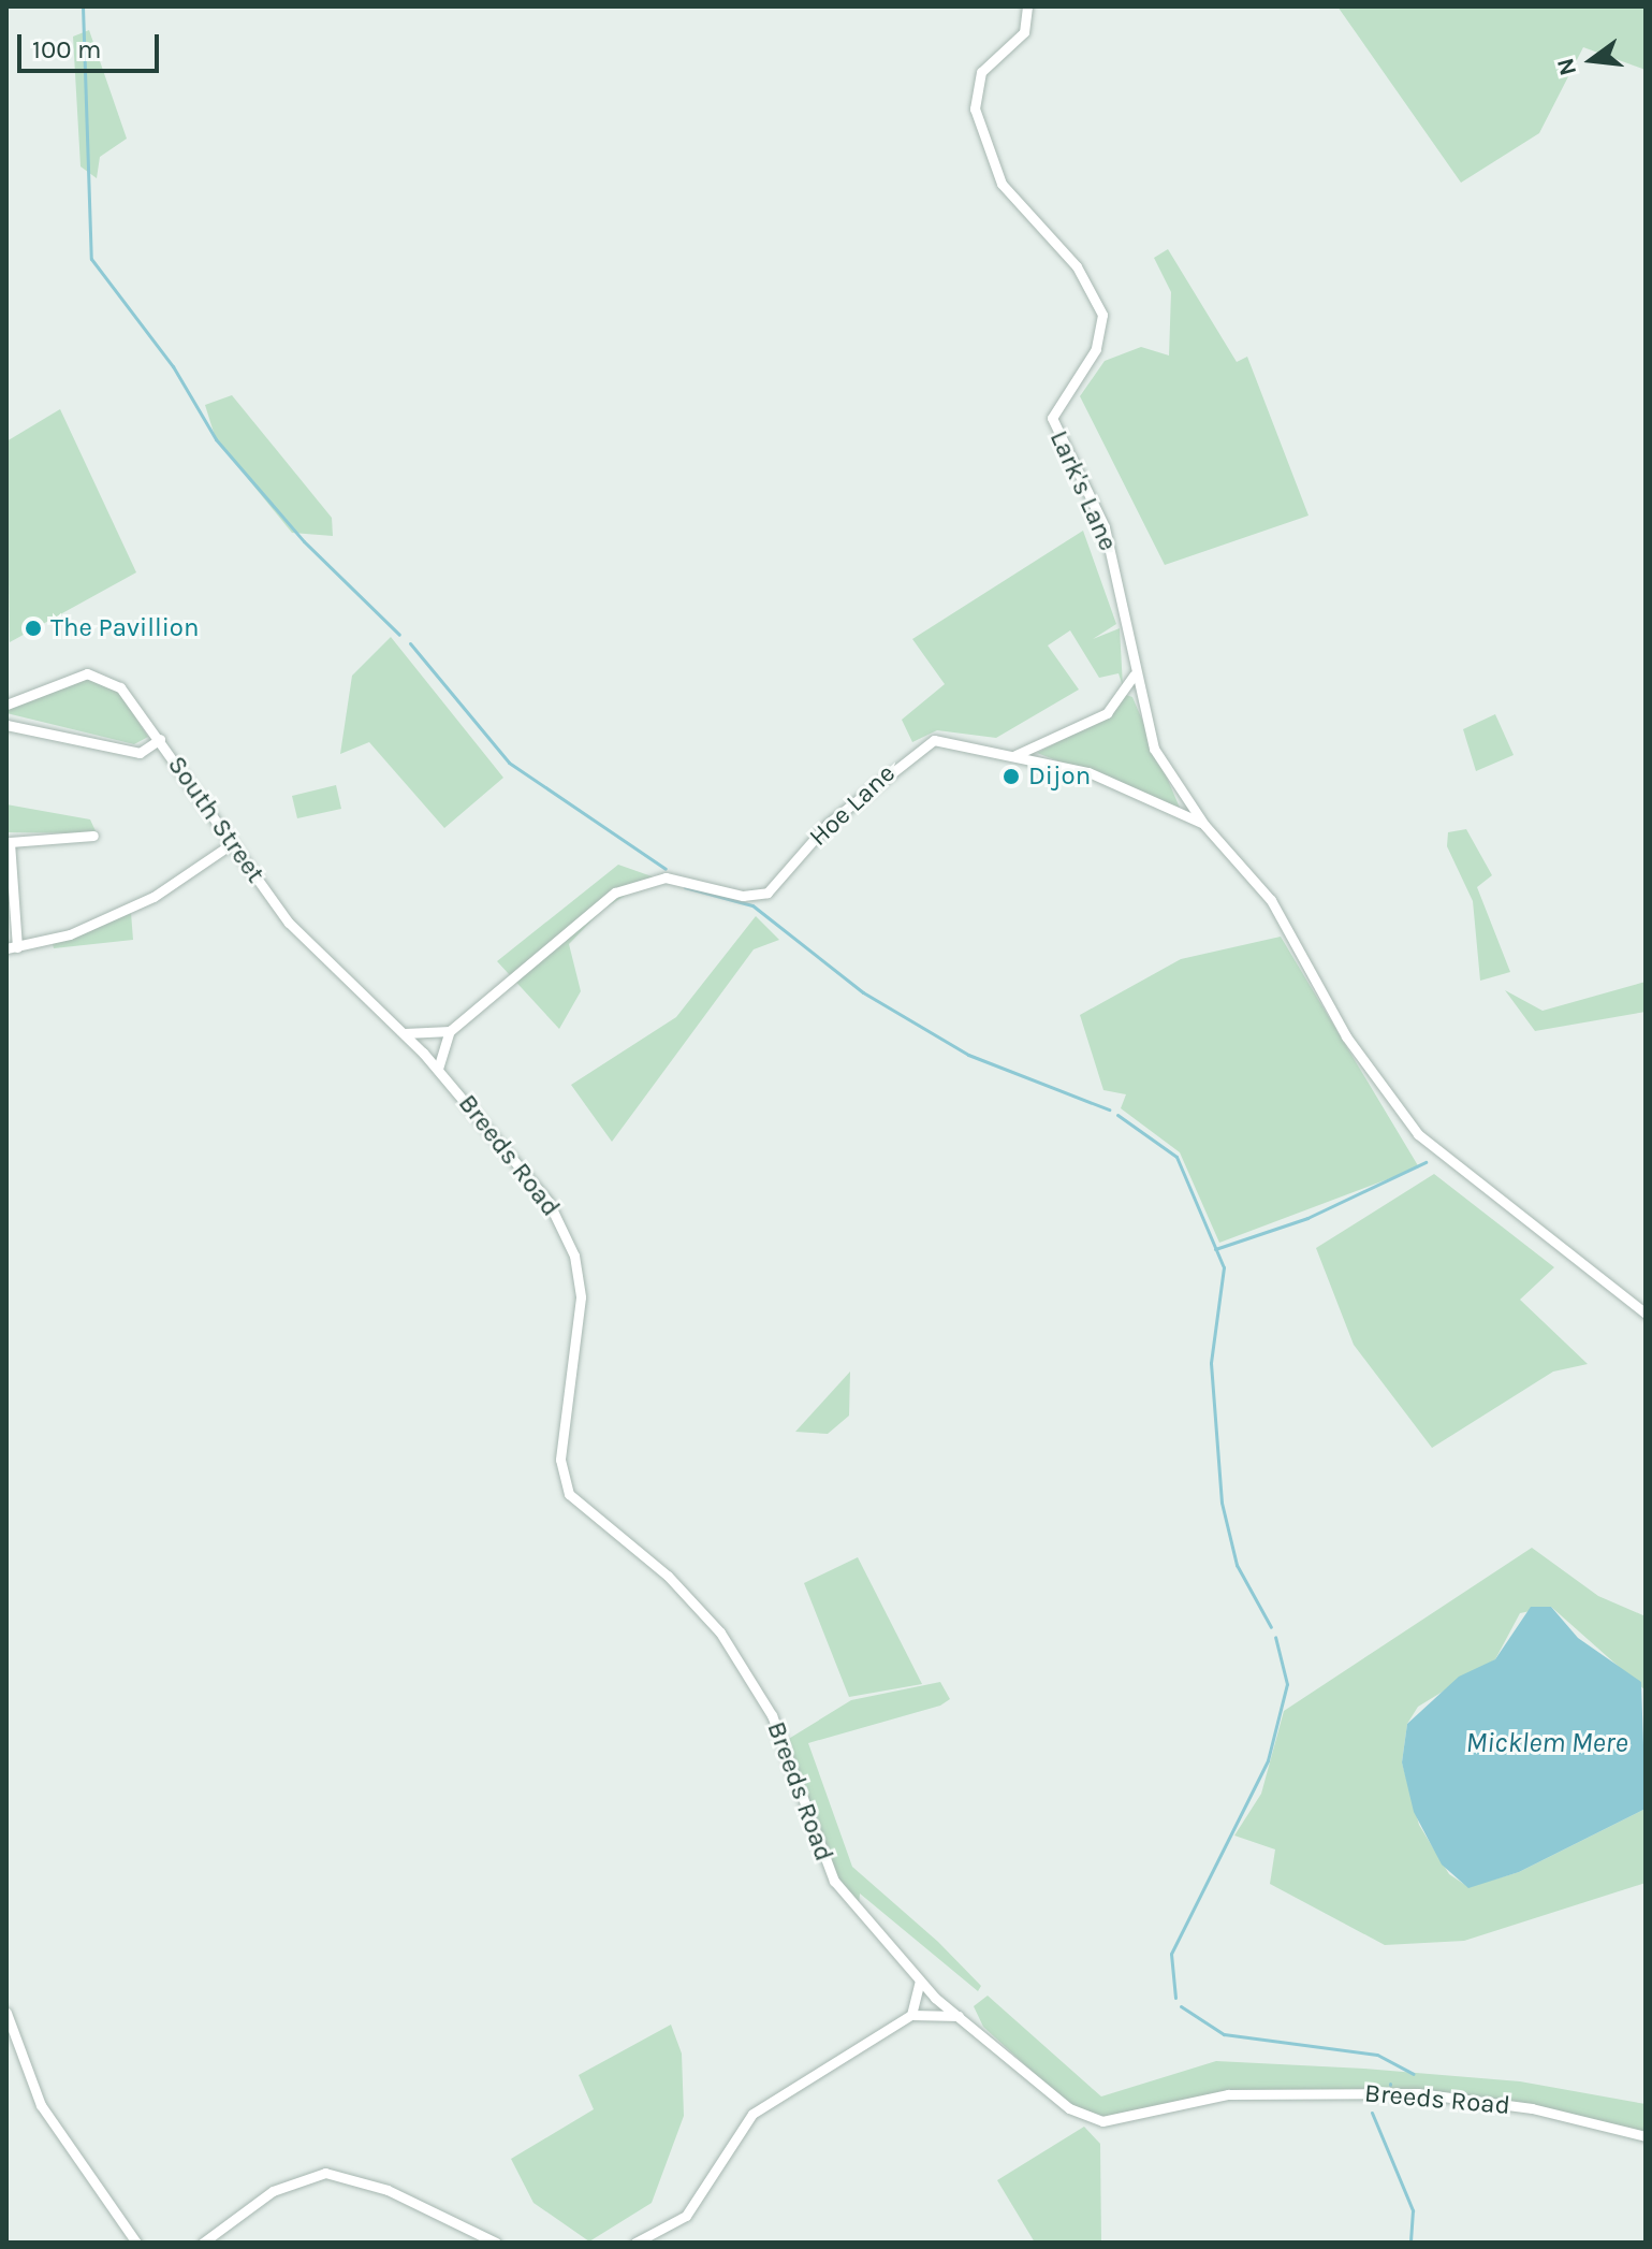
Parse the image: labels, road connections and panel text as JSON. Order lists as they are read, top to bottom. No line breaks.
{"streets":{"street":["Lark's Lane","Hoe Lane","South Street","Breeds Road"]},"crossings":[["Lark's Lane","Hoe Lane"],["South Street","Breeds Road"]],"water":["Micklem Mere"],"places":["The Pavillion","Dijon"],"scale_bar":"100 m","north":"left"}
